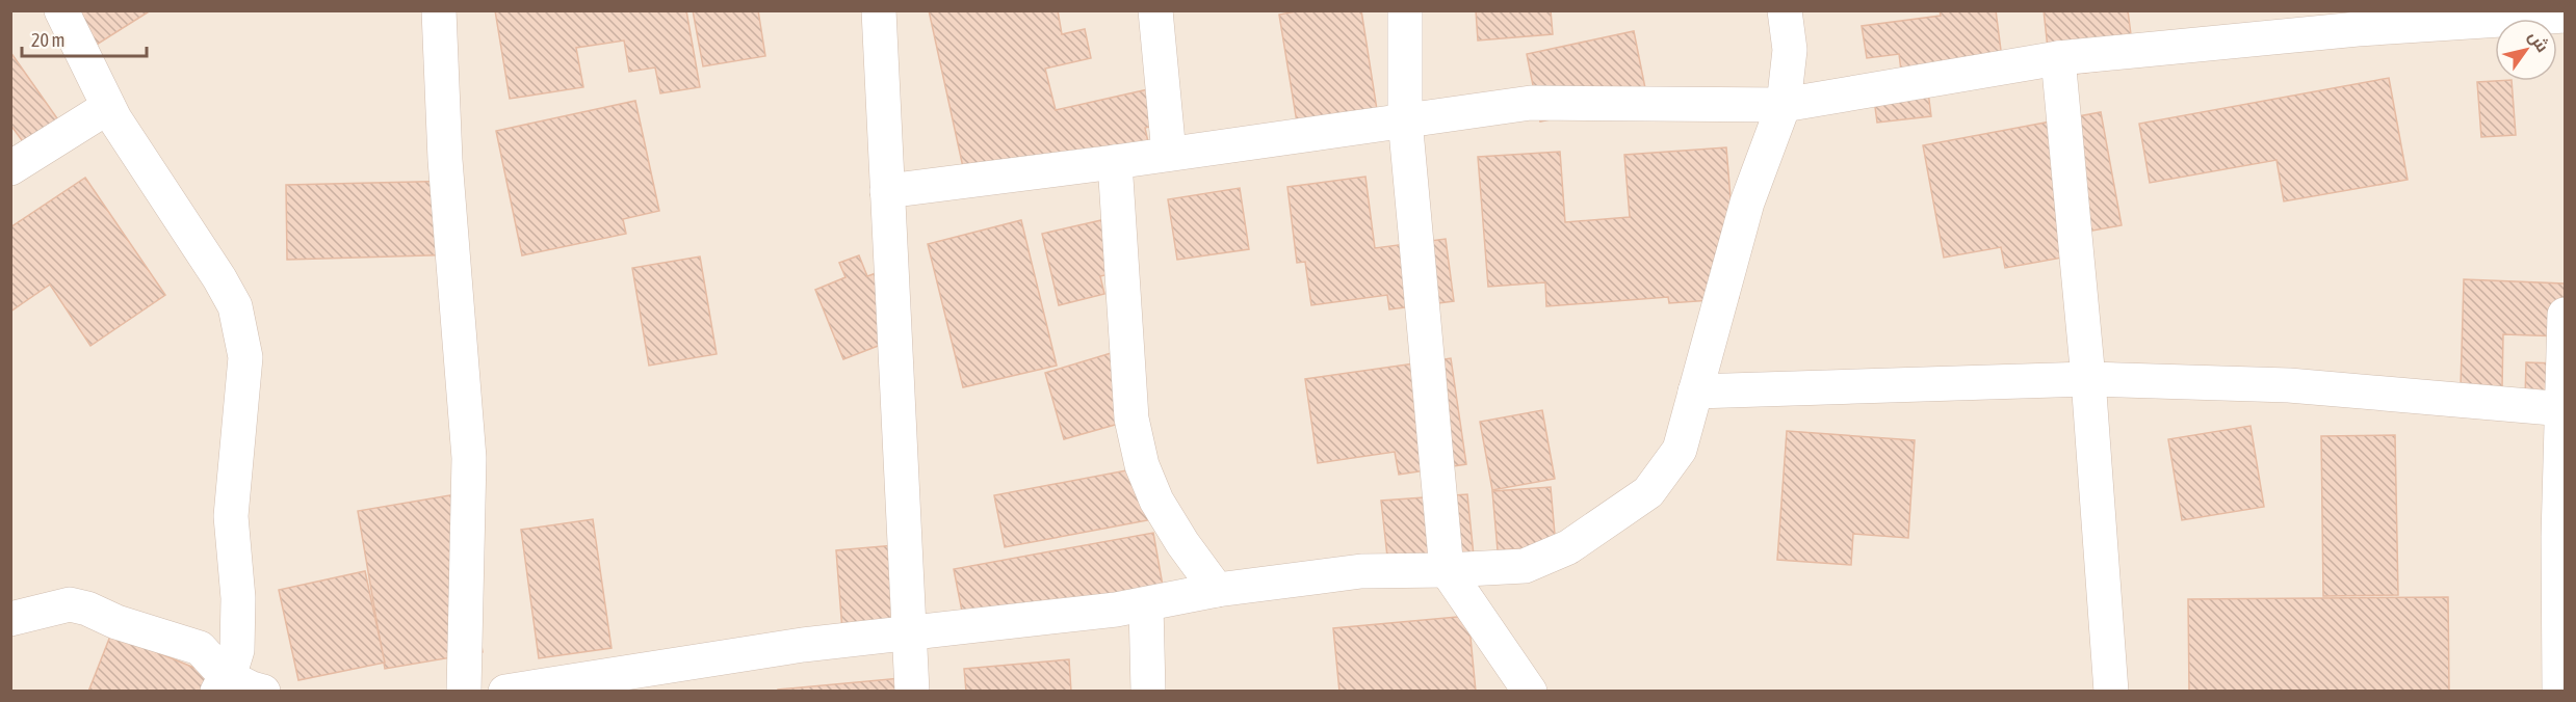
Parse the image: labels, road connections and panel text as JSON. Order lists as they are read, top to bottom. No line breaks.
{"scale_bar":"20 m","north":"top right"}
